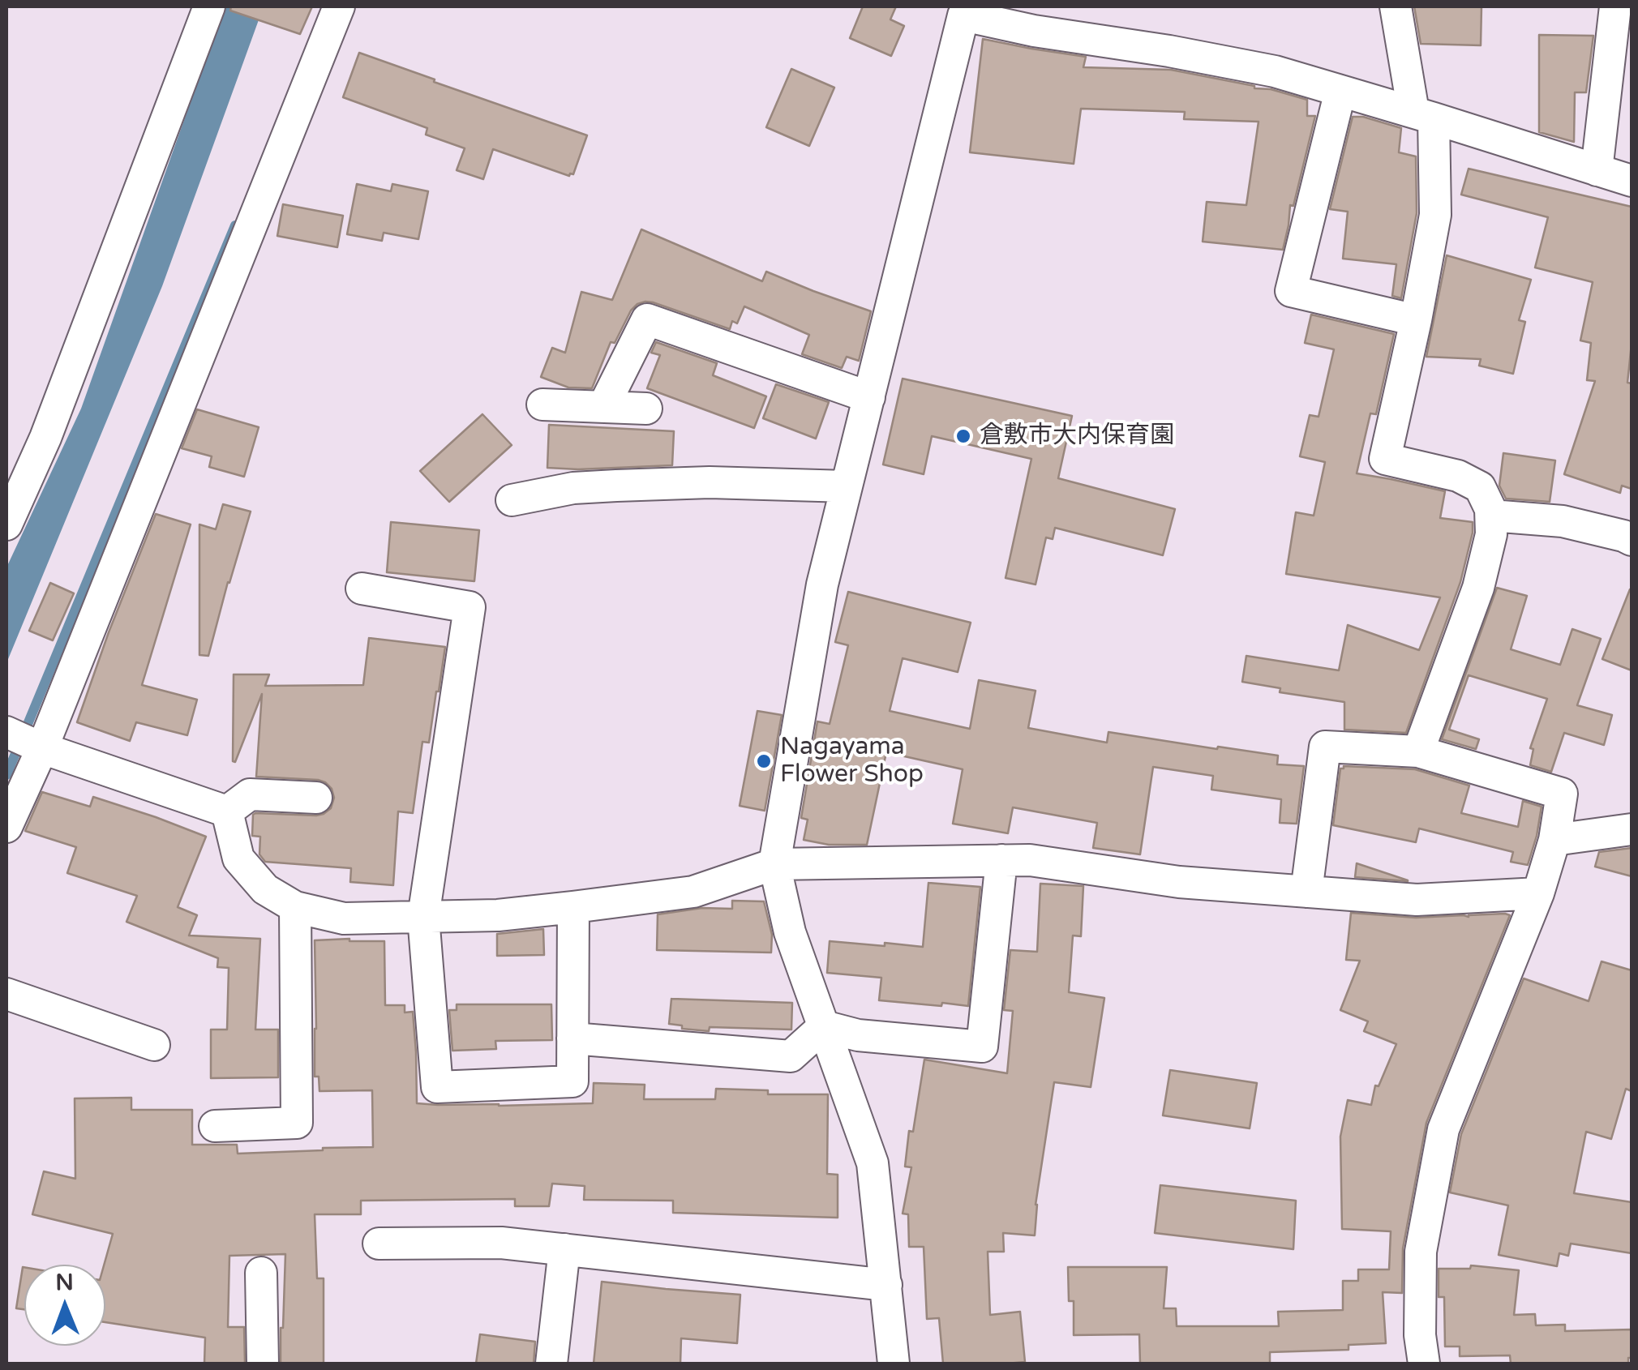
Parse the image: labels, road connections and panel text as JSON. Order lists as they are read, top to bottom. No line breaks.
{"places":["倉敷市大内保育園","Nagayama Flower Shop"],"north":"top"}
